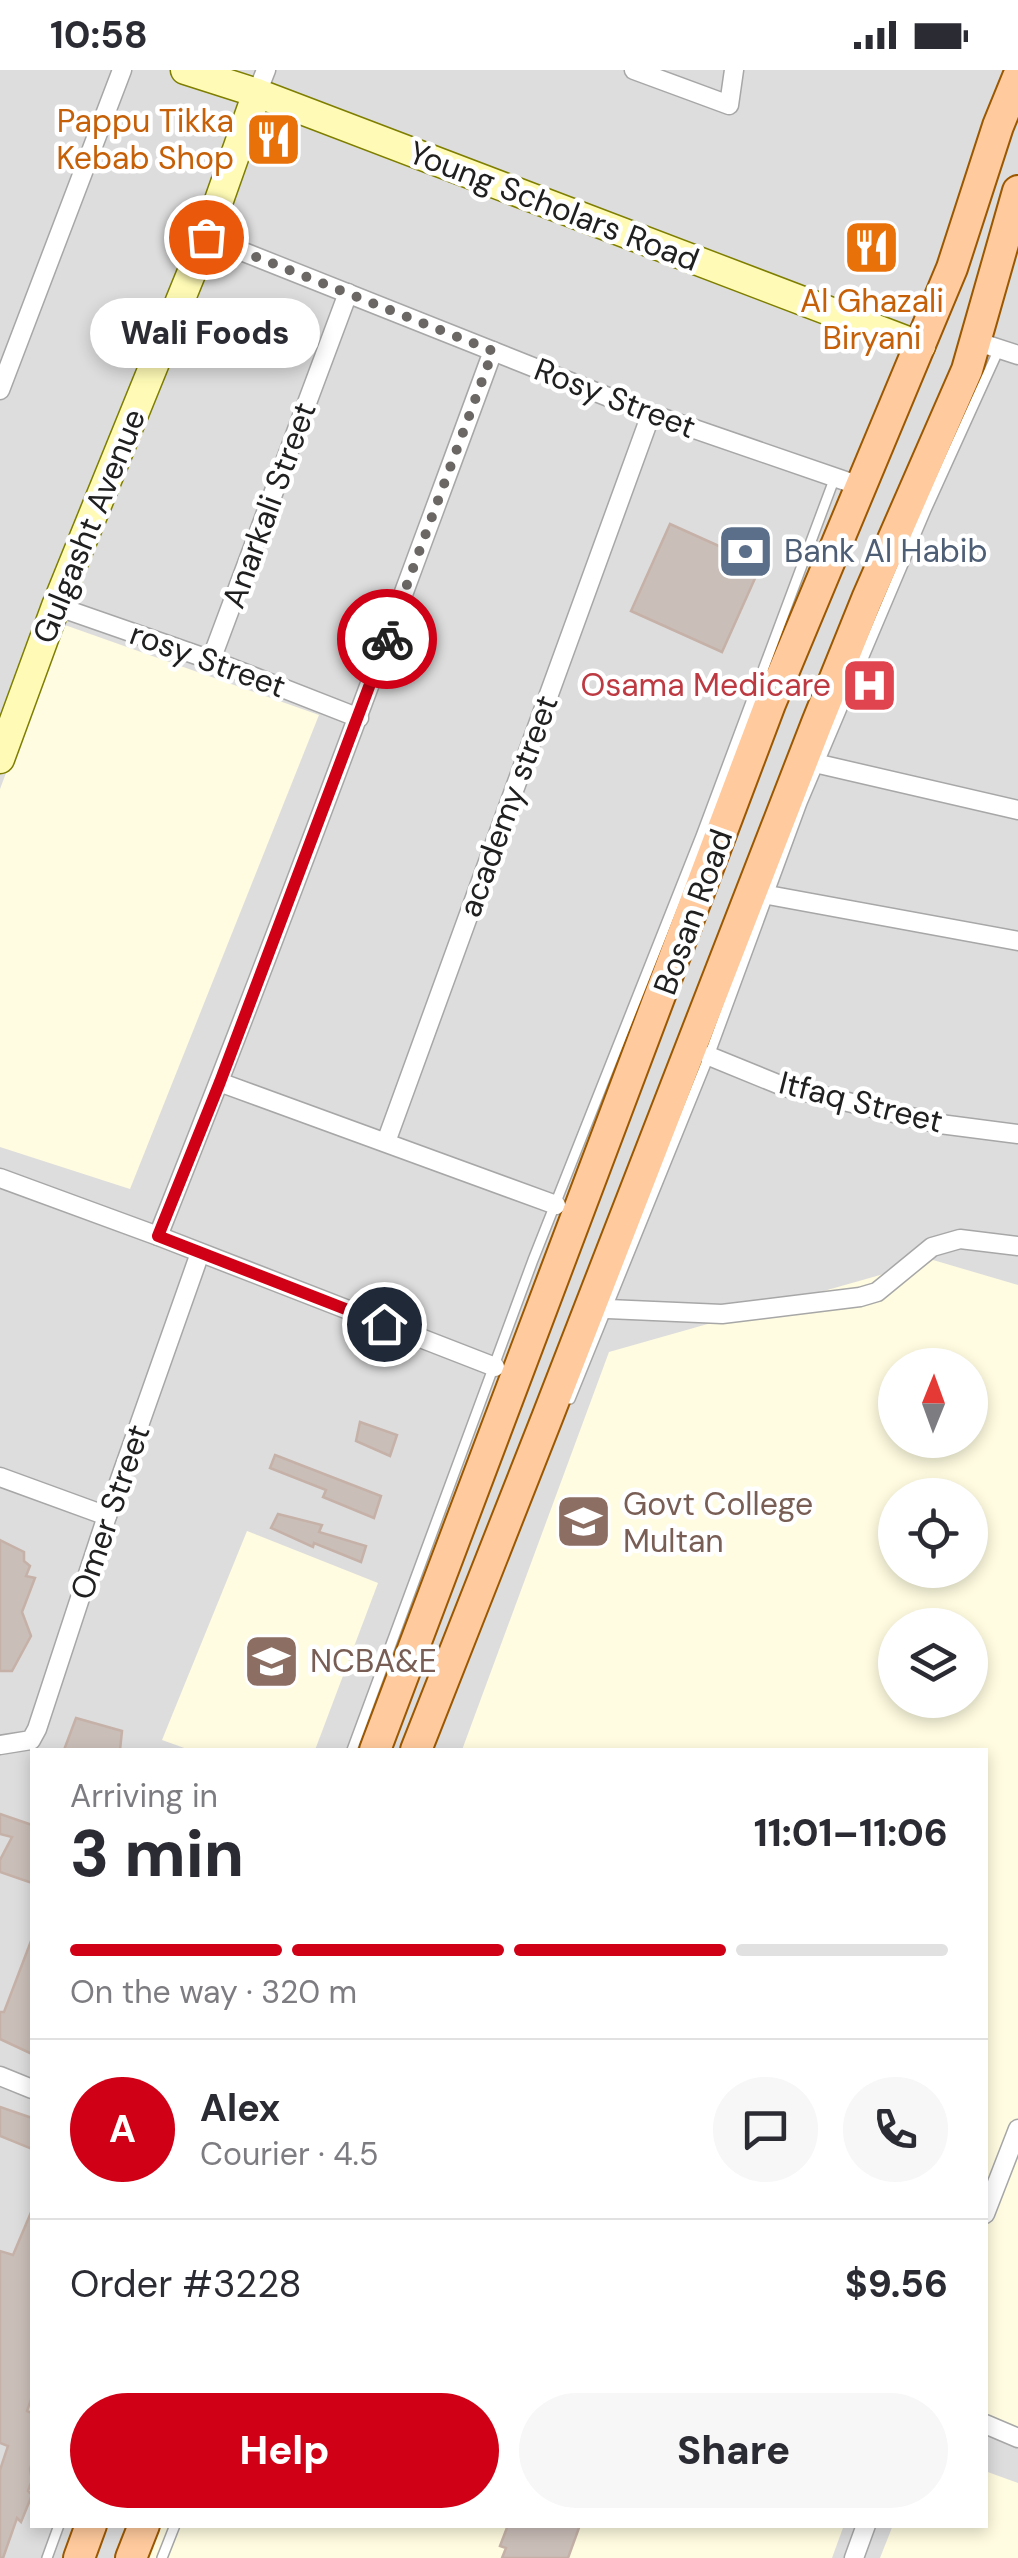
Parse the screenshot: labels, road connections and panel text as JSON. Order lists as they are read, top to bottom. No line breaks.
{"streets":{"main road":["Bosan Road"],"street":["Young Scholars Road","Rosy Street","Anarkali Street","Gulgasht Avenue","rosy Street","academy street","Itfaq Street","Omer Street"]},"crossings":[["Young Scholars Road","Gulgasht Avenue"],["Young Scholars Road","Bosan Road"],["Rosy Street","Anarkali Street"],["Rosy Street","Gulgasht Avenue"],["Rosy Street","academy street"],["Rosy Street","Bosan Road"],["Anarkali Street","rosy Street"],["Gulgasht Avenue","rosy Street"],["Bosan Road","Itfaq Street"]],"places":{"restaurant":["Pappu Tikka Kebab Shop","Al Ghazali Biryani"],"other":["Wali Foods"],"bank":["Bank Al Habib"],"hospital":["Osama Medicare"],"school or university":["Govt College Multan","NCBA&E"]},"north":"top","page":{"status":"10:58","bubble":"Wali Foods","heading":["3 min","Arriving in","11:01–11:06"],"panel":["Alex","Courier · 4.5","Order #3228","$9.56"],"bar":"On the way · 320 m","round":"A","buttons":["Help","Share"]}}
